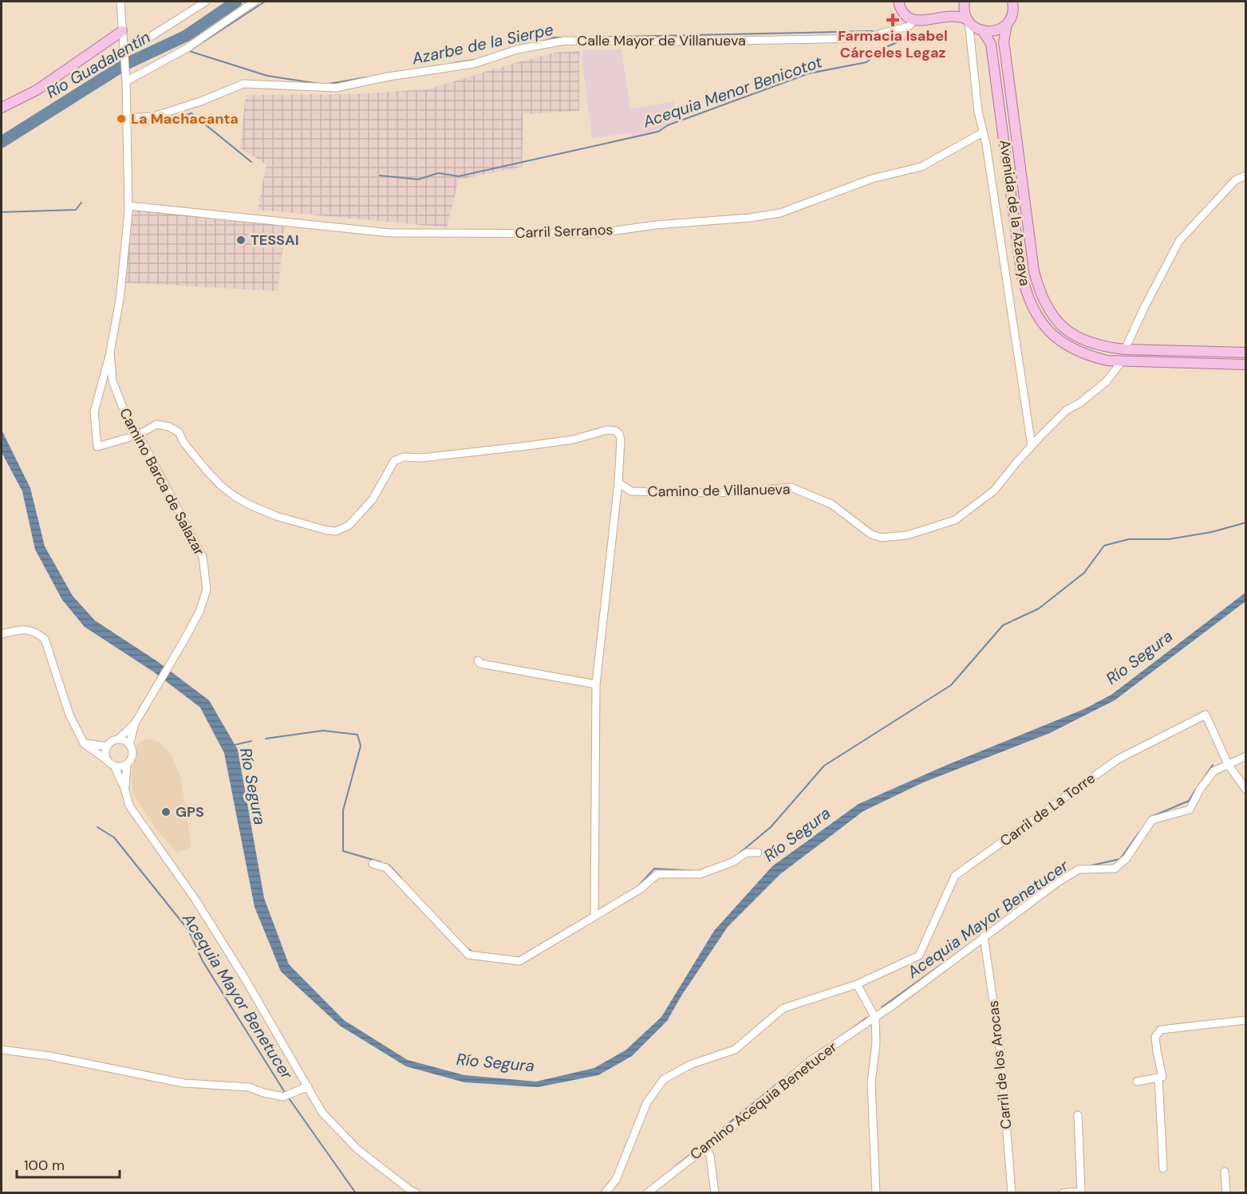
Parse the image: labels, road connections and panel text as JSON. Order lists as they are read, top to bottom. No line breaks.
{"streets":{"main road":["Avenida de la Azacaya"],"street":["Calle Mayor de Villanueva","Carril Serranos","Camino Barca de Salazar","Camino de Villanueva","Carril de La Torre","Carril de los Arocas","Camino Acequia Benetucer"]},"crossings":[["Calle Mayor de Villanueva","Camino Barca de Salazar"],["Avenida de la Azacaya","Camino de Villanueva"],["Carril Serranos","Camino Barca de Salazar"],["Carril de La Torre","Camino Acequia Benetucer"],["Carril de los Arocas","Camino Acequia Benetucer"]],"water":["Azarbe de la Sierpe","Río Guadalentín","Acequia Menor Benicotot","Río Segura","Acequia Mayor Benetucer"],"places":{"health":["Farmacia Isabel Cárceles Legaz"],"other":["La Machacanta","TESSAI","GPS"]},"scale_bar":"100 m"}
